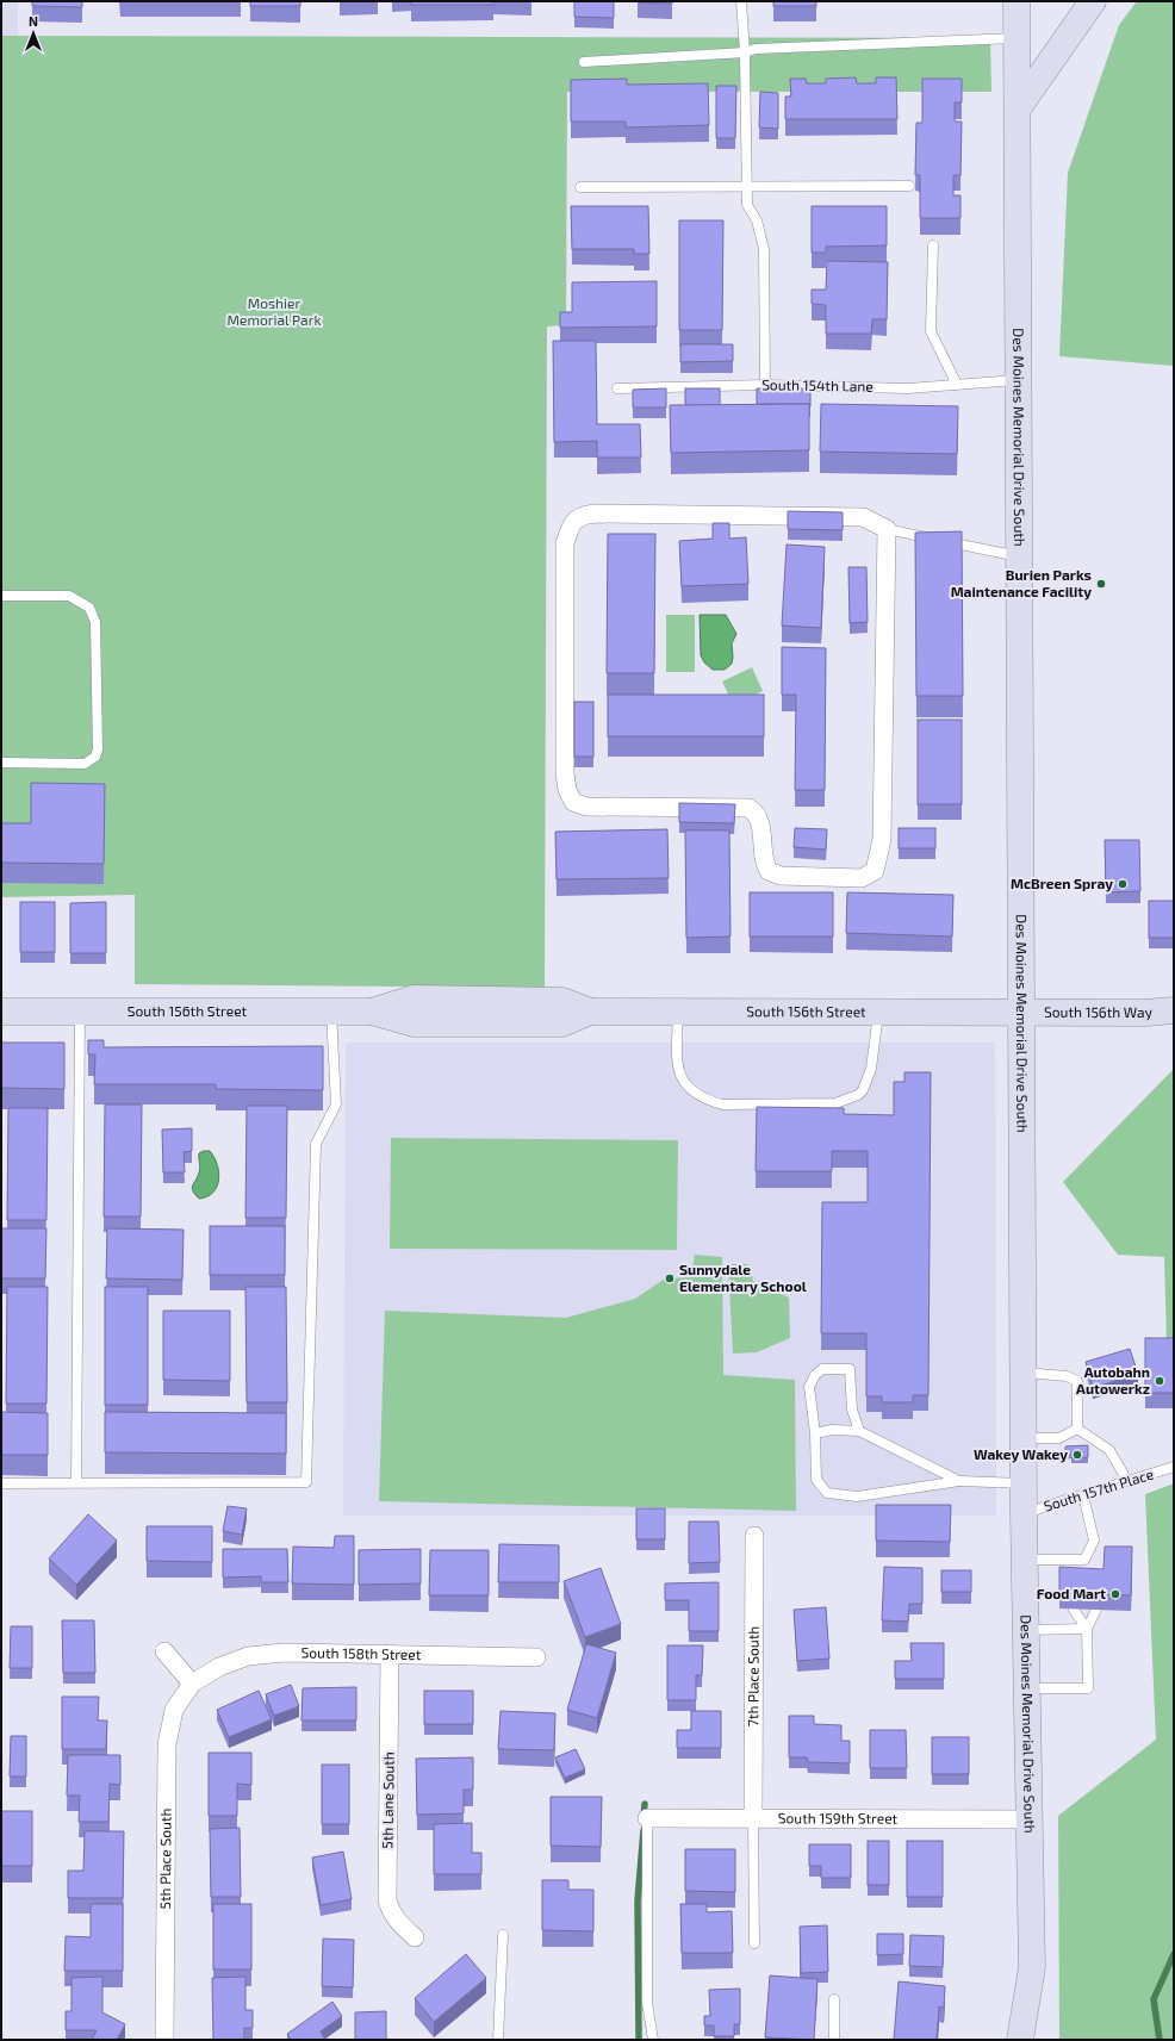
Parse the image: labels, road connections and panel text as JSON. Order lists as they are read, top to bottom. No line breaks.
{"streets":{"main road":["Des Moines Memorial Drive South","South 156th Street","South 156th Way"],"street":["South 158th Street","7th Place South","5th Lane South","South 159th Street","5th Place South"],"lane":["South 154th Lane","South 157th Place"]},"crossings":[["South 154th Lane","Des Moines Memorial Drive South"],["Des Moines Memorial Drive South","South 156th Street"],["Des Moines Memorial Drive South","South 156th Way"],["Des Moines Memorial Drive South","South 157th Place"],["Des Moines Memorial Drive South","South 159th Street"],["South 156th Street","South 156th Way"],["South 158th Street","5th Lane South"],["South 158th Street","5th Place South"],["7th Place South","South 159th Street"]],"parks":["Moshier Memorial Park"],"places":["Burien Parks Maintenance Facility","McBreen Spray","Sunnydale Elementary School","Autobahn Autowerkz","Wakey Wakey","Food Mart"],"north":"top"}
